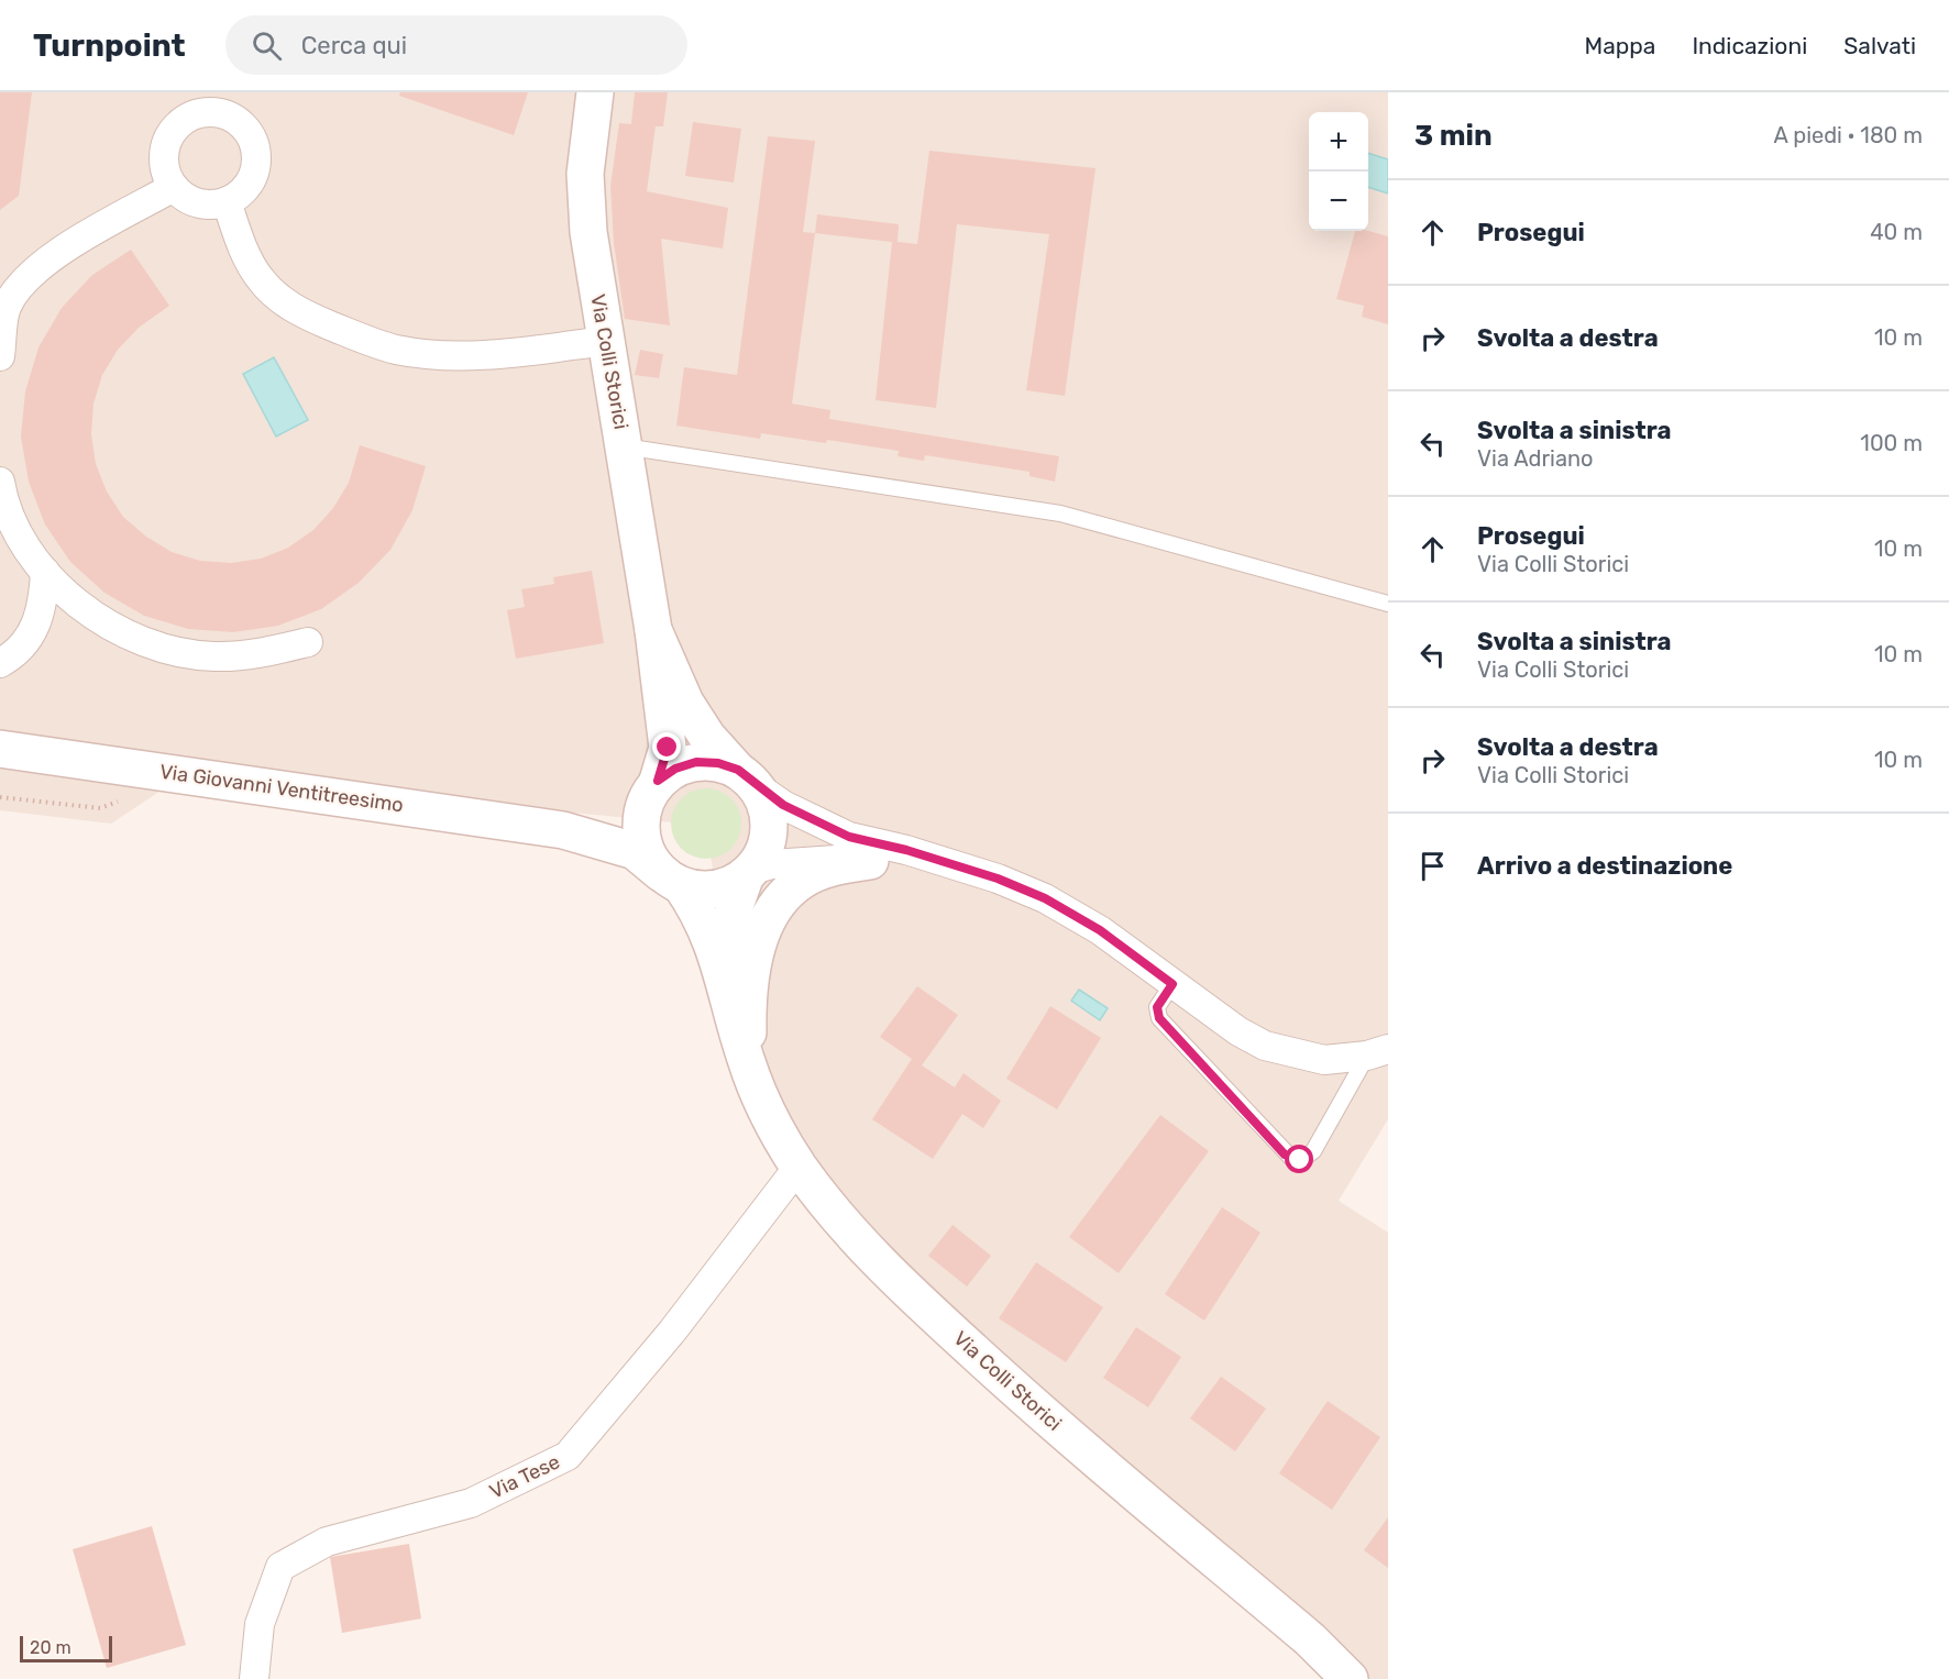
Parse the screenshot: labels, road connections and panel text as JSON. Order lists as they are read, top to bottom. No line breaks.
{"streets":{"street":["Via Colli Storici","Via Giovanni Ventitreesimo","Via Tese"]},"crossings":[["Via Colli Storici","Via Giovanni Ventitreesimo"],["Via Colli Storici","Via Tese"]],"scale_bar":"20 m","page":{"header":"Turnpoint","search":"Cerca qui","nav":["Mappa","Indicazioni","Salvati"],"heading":["3 min","A piedi · 180 m"],"map_buttons":["+","−"],"list":[["Prosegui","40 m"],["Svolta a destra","10 m"],["Svolta a sinistra","Via Adriano","100 m"],["Prosegui","Via Colli Storici","10 m"],["Svolta a sinistra","Via Colli Storici","10 m"],["Svolta a destra","Via Colli Storici","10 m"],"Arrivo a destinazione"],"scale":"20 m"}}
